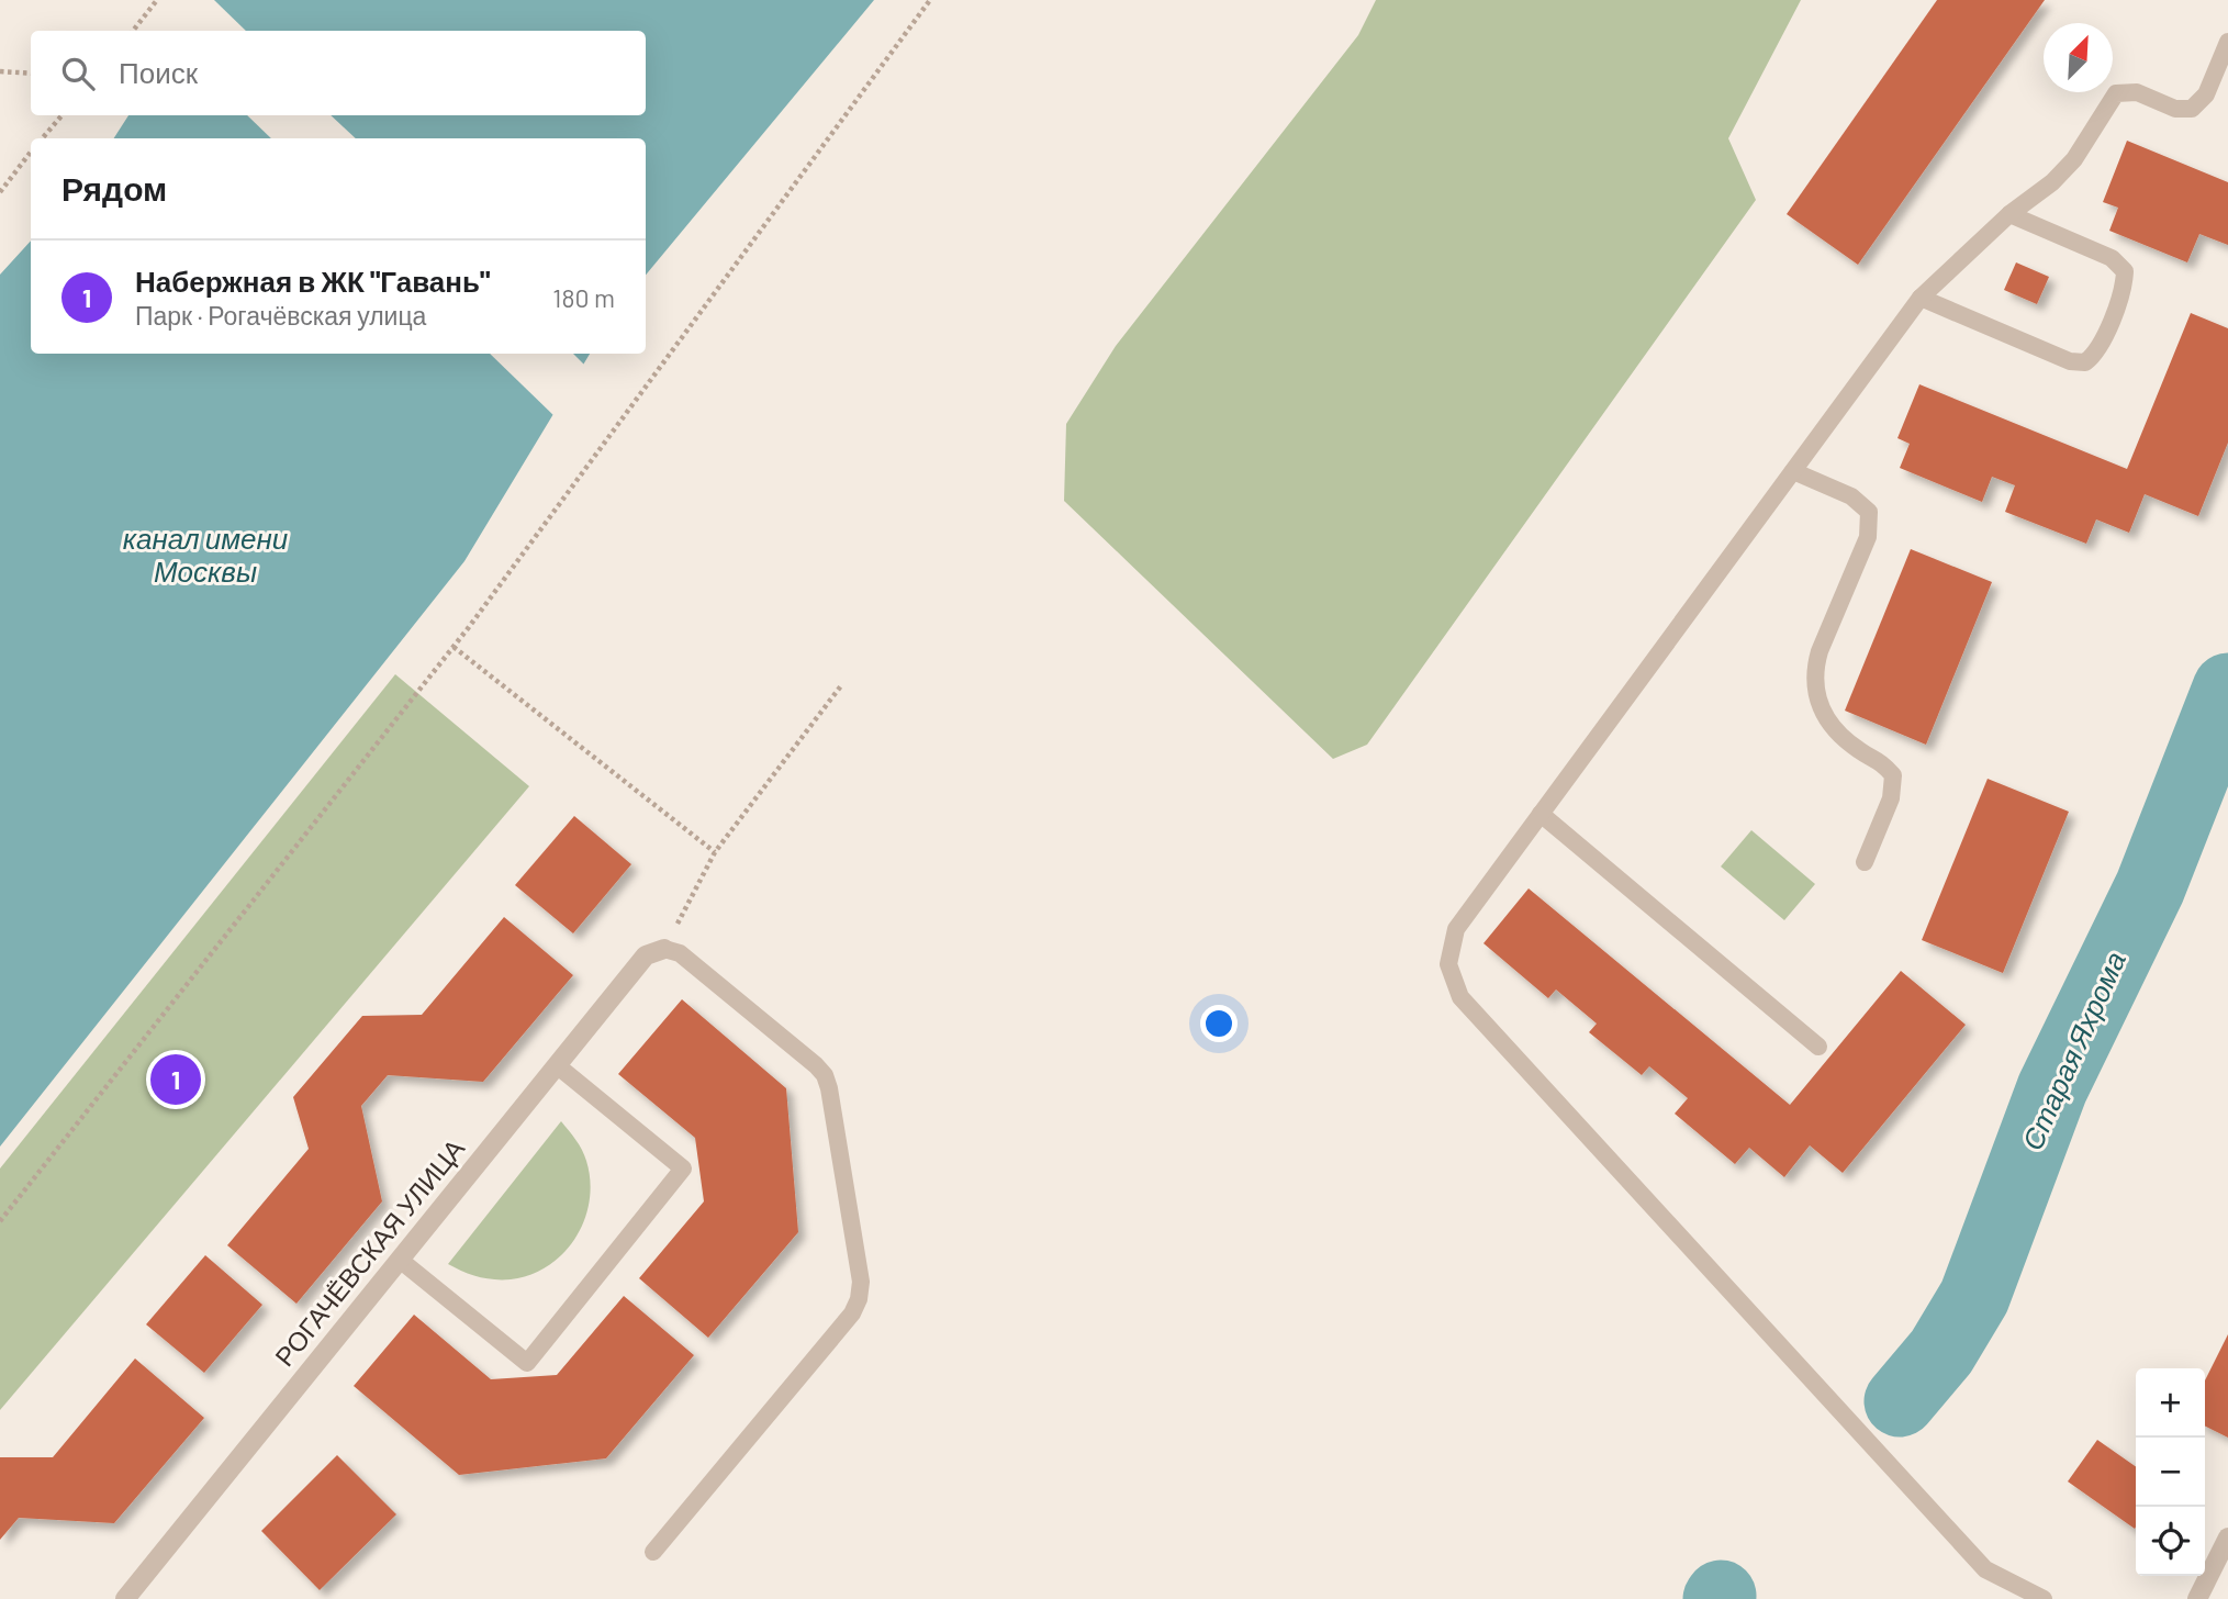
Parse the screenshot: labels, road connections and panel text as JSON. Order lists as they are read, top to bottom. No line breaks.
{"streets":{"street":["РОГАЧЁВСКАЯ УЛИЦА"]},"water":["канал имени Москвы","Старая Яхрома"],"north":"top right","page":{"search":"Поиск","heading":"Рядом","list":[{"mark":"1","name":"Набержная в ЖК \"Гавань\"","note":"Парк · Рогачёвская улица","value":"180 m"}],"pins":"1","map_buttons":["+","−"]}}
